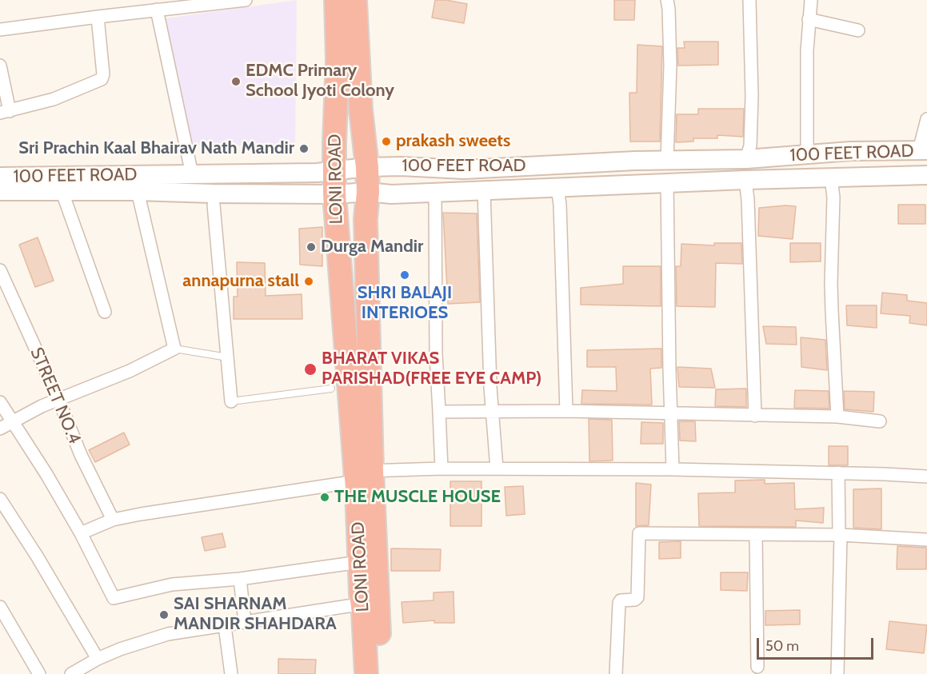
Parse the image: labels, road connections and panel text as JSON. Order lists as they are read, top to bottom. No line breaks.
{"streets":{"highway":["LONI ROAD"],"main road":["100 FEET ROAD"],"street":["STREET NO.4"]},"crossings":[["100 FEET ROAD","LONI ROAD"]],"places":["EDMC Primary School Jyoti Colony","prakash sweets","Sri Prachin Kaal Bhairav Nath Mandir","Durga Mandir","SHRI BALAJI INTERIOES","annapurna stall","BHARAT VIKAS PARISHAD(FREE EYE CAMP)","THE MUSCLE HOUSE","SAI SHARNAM MANDIR SHAHDARA"],"scale_bar":"50 m"}
